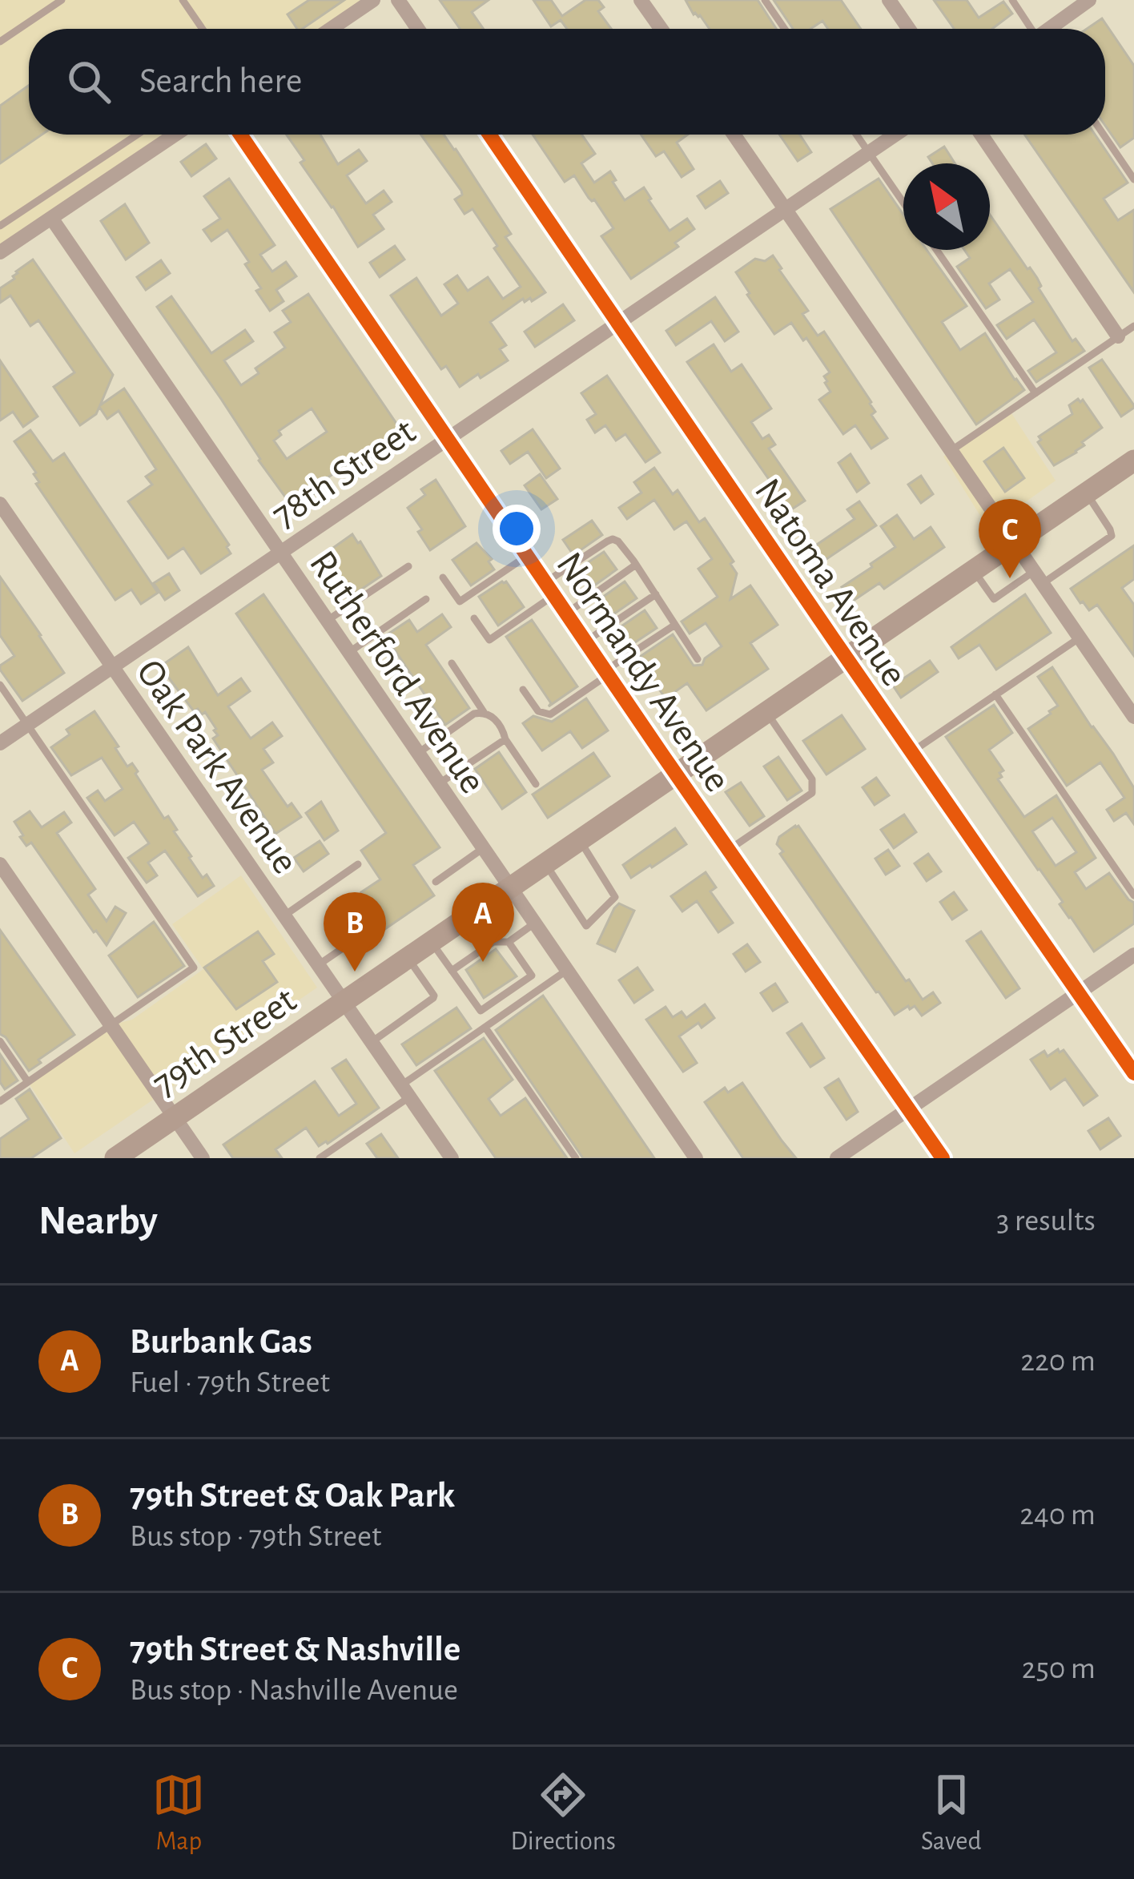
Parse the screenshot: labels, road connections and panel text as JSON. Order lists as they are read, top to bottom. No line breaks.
{"streets":{"main road":["79th Street"],"street":["78th Street","Natoma Avenue","Rutherford Avenue","Normandy Avenue","Oak Park Avenue"]},"crossings":[["78th Street","Natoma Avenue"],["78th Street","Rutherford Avenue"],["78th Street","Normandy Avenue"],["78th Street","Oak Park Avenue"],["Natoma Avenue","79th Street"],["Rutherford Avenue","79th Street"],["Normandy Avenue","79th Street"],["Oak Park Avenue","79th Street"]],"north":"top left","page":{"search":"Search here","pins":["C","A","B"],"heading":["Nearby","3 results"],"list":[{"mark":"A","name":"Burbank Gas","note":"Fuel · 79th Street","value":"220 m"},{"mark":"B","name":"79th Street & Oak Park","note":"Bus stop · 79th Street","value":"240 m"},{"mark":"C","name":"79th Street & Nashville","note":"Bus stop · Nashville Avenue","value":"250 m"}],"nav":["Map","Directions","Saved"]}}
